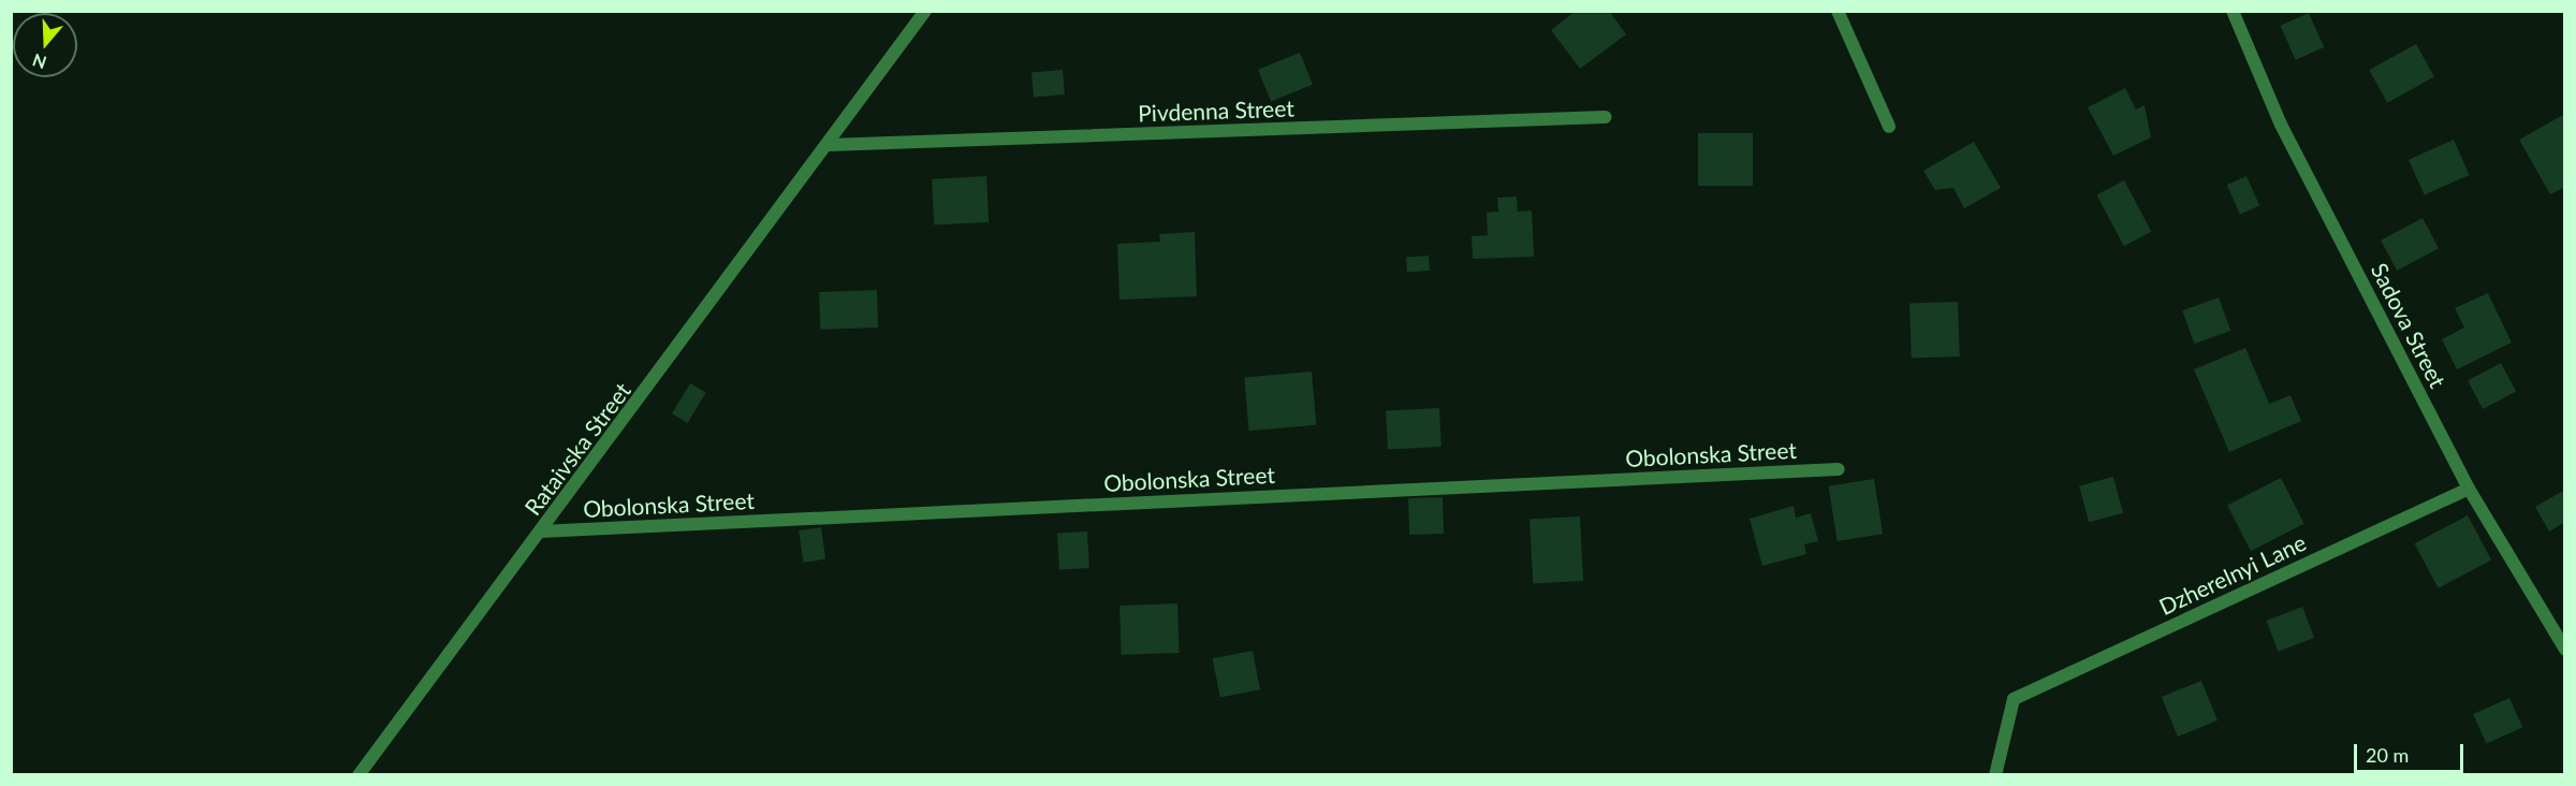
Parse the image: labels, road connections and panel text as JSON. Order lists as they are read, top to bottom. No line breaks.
{"streets":{"street":["Pivdenna Street","Sadova Street","Rataivska Street","Obolonska Street","Dzherelnyi Lane"]},"crossings":[["Pivdenna Street","Rataivska Street"],["Sadova Street","Dzherelnyi Lane"],["Rataivska Street","Obolonska Street"]],"scale_bar":"20 m","north":"bottom"}
